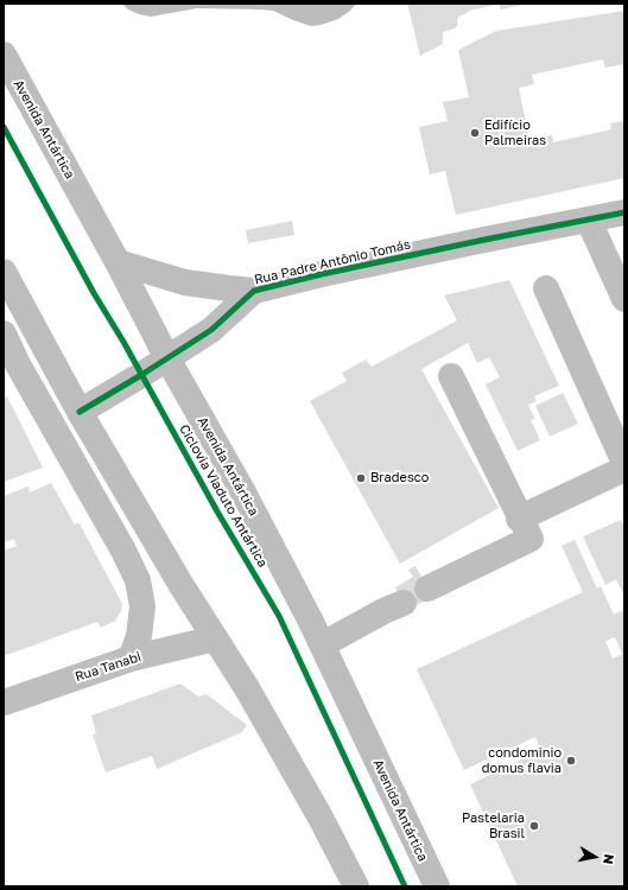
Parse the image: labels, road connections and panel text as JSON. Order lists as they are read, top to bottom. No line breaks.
{"streets":{"main road":["Avenida Antártica"],"street":["Rua Padre Antônio Tomás","Rua Tanabi"],"cycle path":["Ciclovia Viaduto Antártica"]},"crossings":[["Avenida Antártica","Rua Padre Antônio Tomás"]],"places":["Edifício Palmeiras","Bradesco","condominio domus flavia","Pastelaria Brasil"],"north":"right"}
